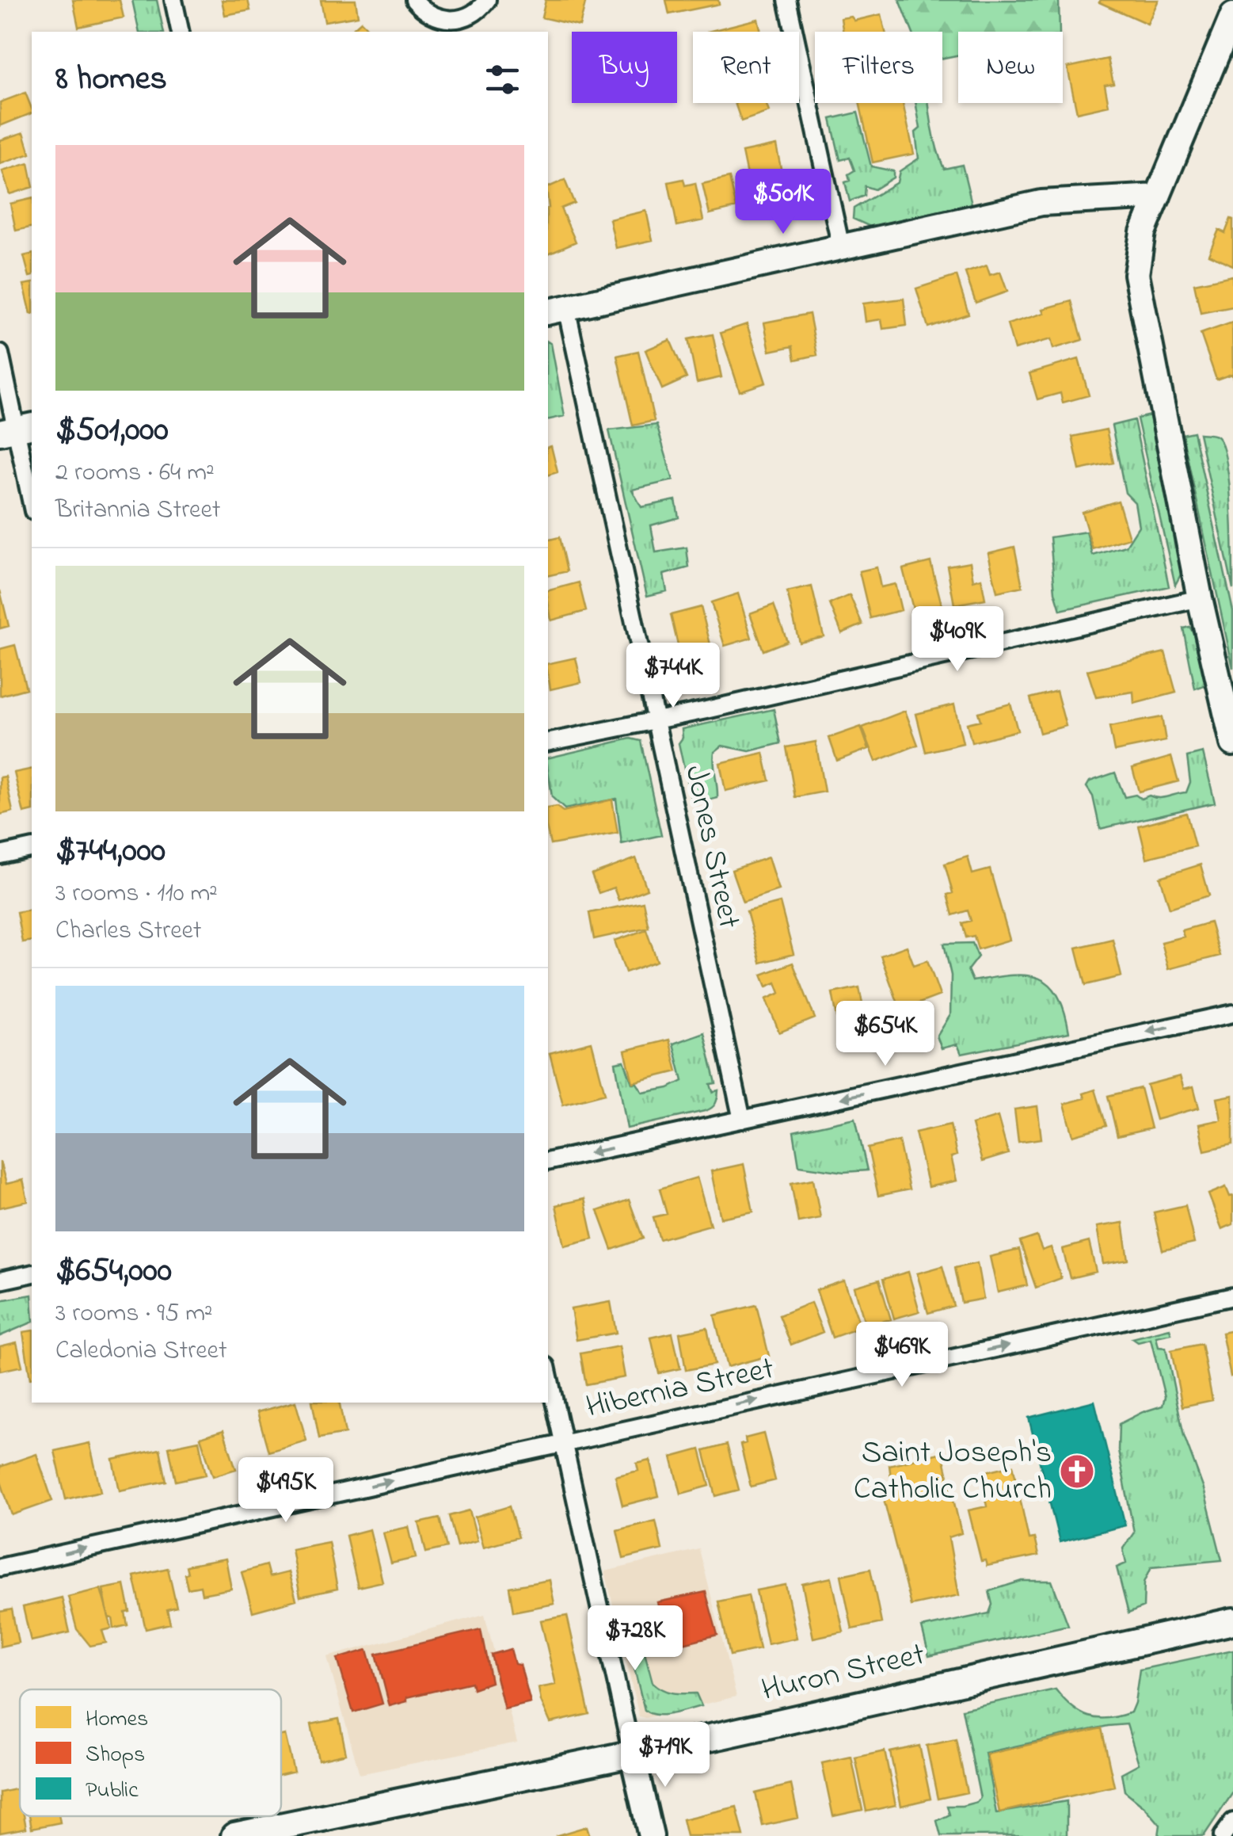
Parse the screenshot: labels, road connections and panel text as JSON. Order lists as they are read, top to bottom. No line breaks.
{"streets":{"main road":["Huron Street"],"street":["Jones Street","Hibernia Street"]},"one_way":["Hibernia Street"],"places":{"church":["Saint Joseph's Catholic Church"]},"legend":["Homes","Shops","Public"],"page":{"chip":["Buy","Rent","Filters","New"],"heading":"8 homes","list":[{"name":"$501,000","note":"2 rooms · 64 m² · Britannia Street"},{"name":"$744,000","note":"3 rooms · 110 m² · Charles Street"},{"name":"$654,000","note":"3 rooms · 95 m² · Caledonia Street"}],"price":["$501K","$409K","$744K","$654K","$469K","$495K","$728K","$719K"]}}
